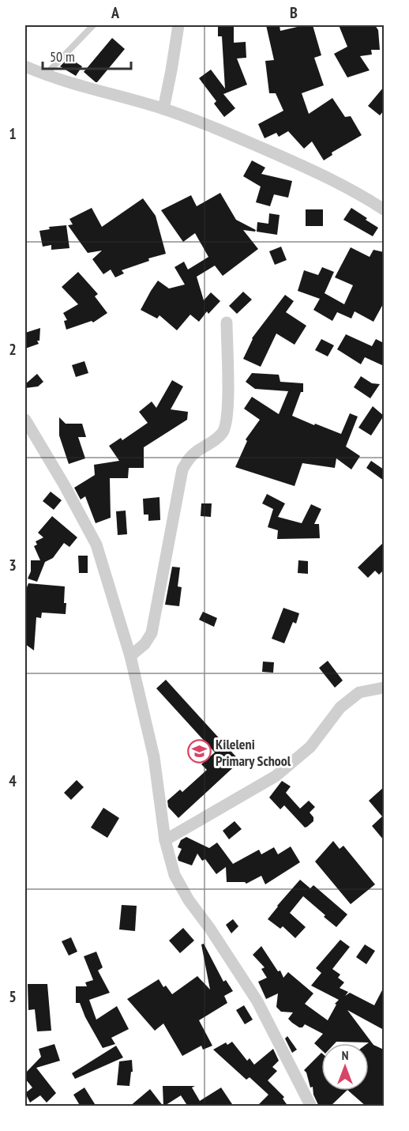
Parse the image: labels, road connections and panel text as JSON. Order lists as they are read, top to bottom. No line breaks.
{"places":{"school or university":["Kileleni Primary School"]},"scale_bar":"50 m","north":"top","grid":{"columns":["A","B"],"rows":["1","2","3","4","5"]}}
